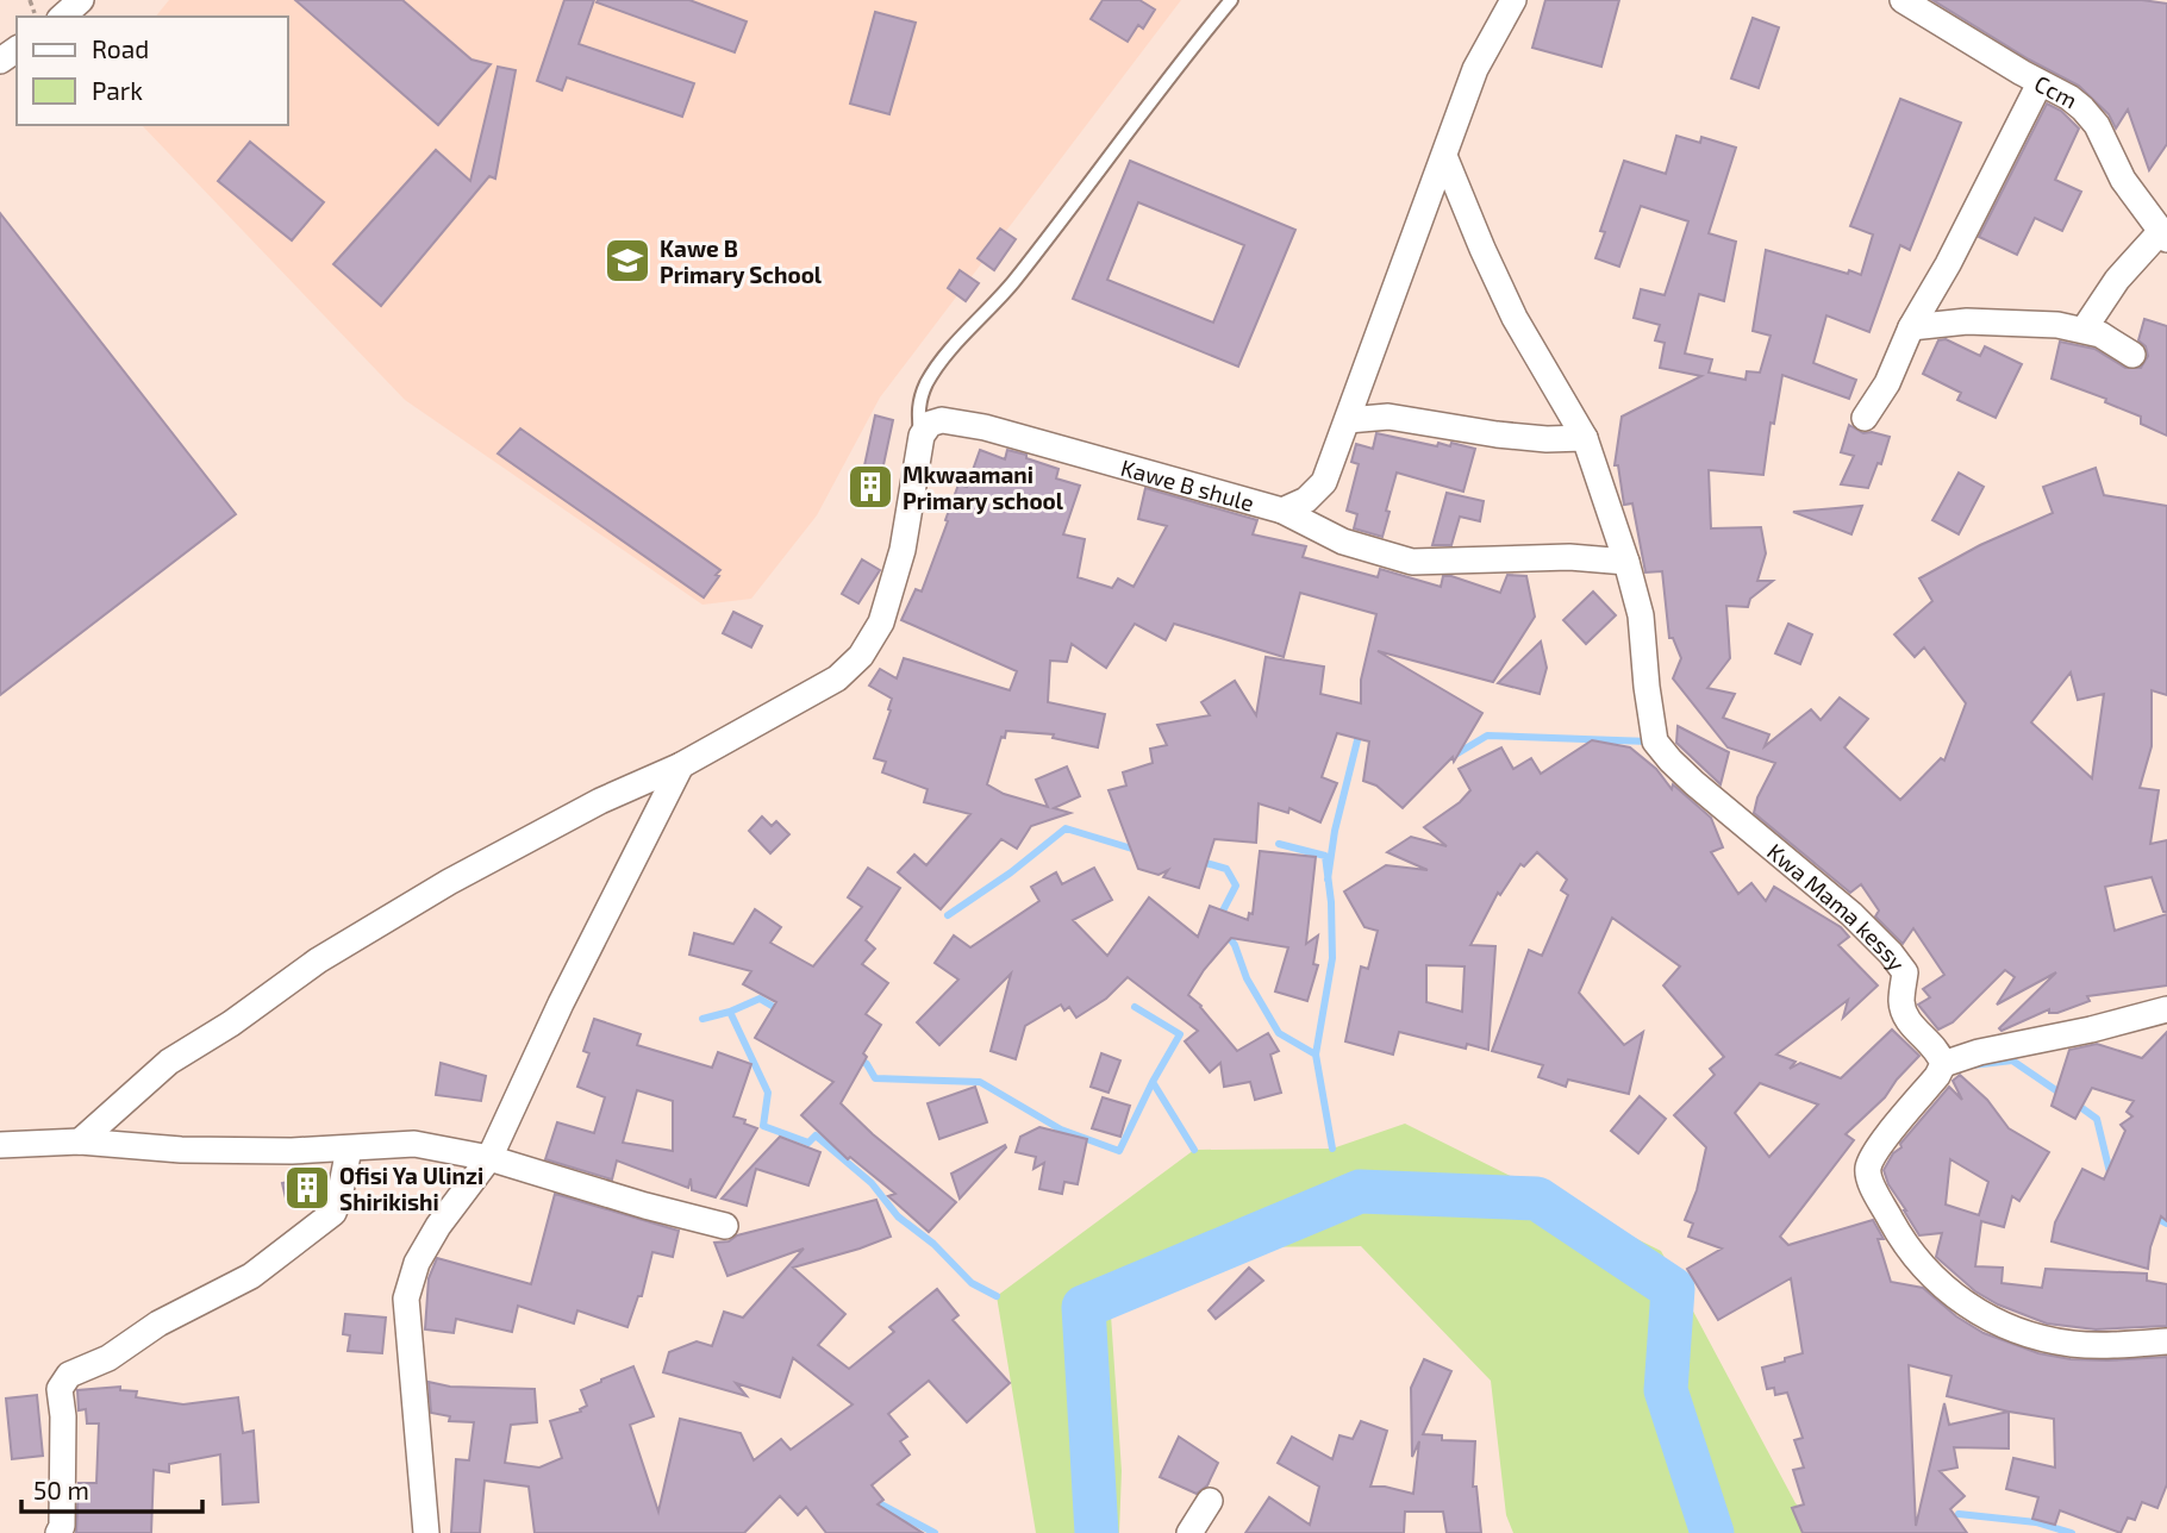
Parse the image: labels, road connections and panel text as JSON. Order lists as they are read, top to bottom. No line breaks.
{"streets":{"street":["Ccm","Kawe B shule","Kwa Mama kessy"]},"crossings":[["Kawe B shule","Kwa Mama kessy"]],"places":{"school or university":["Kawe B Primary School"],"building":["Mkwaamani Primary school","Ofisi Ya Ulinzi Shirikishi"]},"legend":["Road","Park"],"scale_bar":"50 m"}
